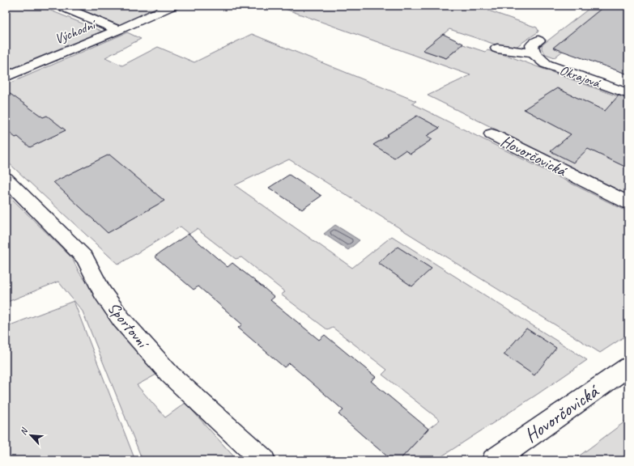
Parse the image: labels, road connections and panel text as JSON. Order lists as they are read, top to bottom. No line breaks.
{"streets":{"street":["Východní","Okrajová","Hovorčovická","Sportovní"]},"north":"top left"}
